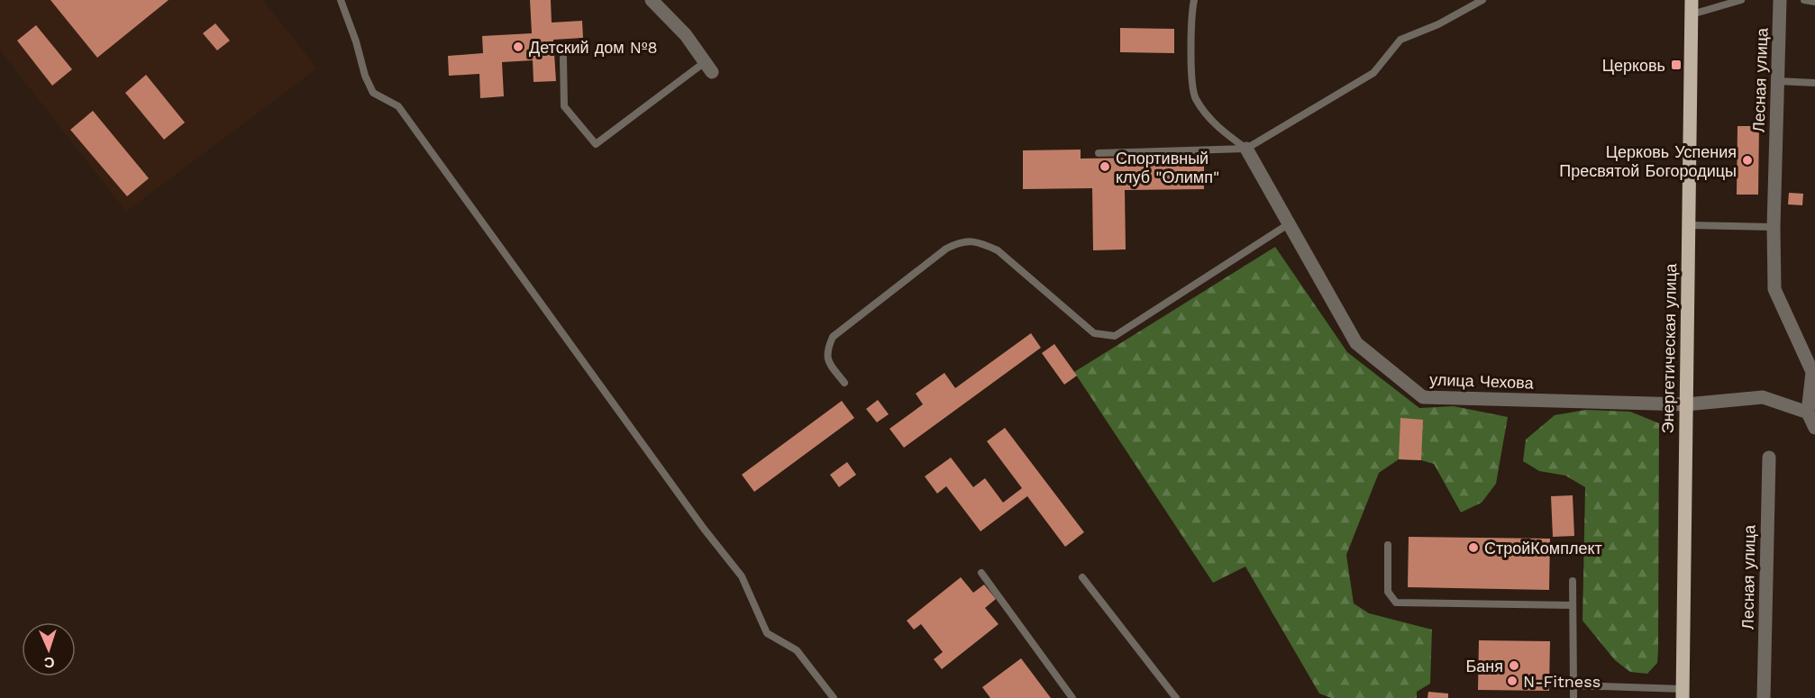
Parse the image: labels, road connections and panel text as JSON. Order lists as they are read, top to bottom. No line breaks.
{"streets":{"main road":["Энергетическая улица"],"street":["Лесная улица","улица Чехова"]},"crossings":[["Энергетическая улица","улица Чехова"]],"places":{"other":["Детский дом №8","Церковь Успения Пресвятой Богородицы","Спортивный клуб \"Олимп\"","СтройКомплект","Баня","N-Fitness"],"transit":["Церковь"]},"north":"bottom"}
